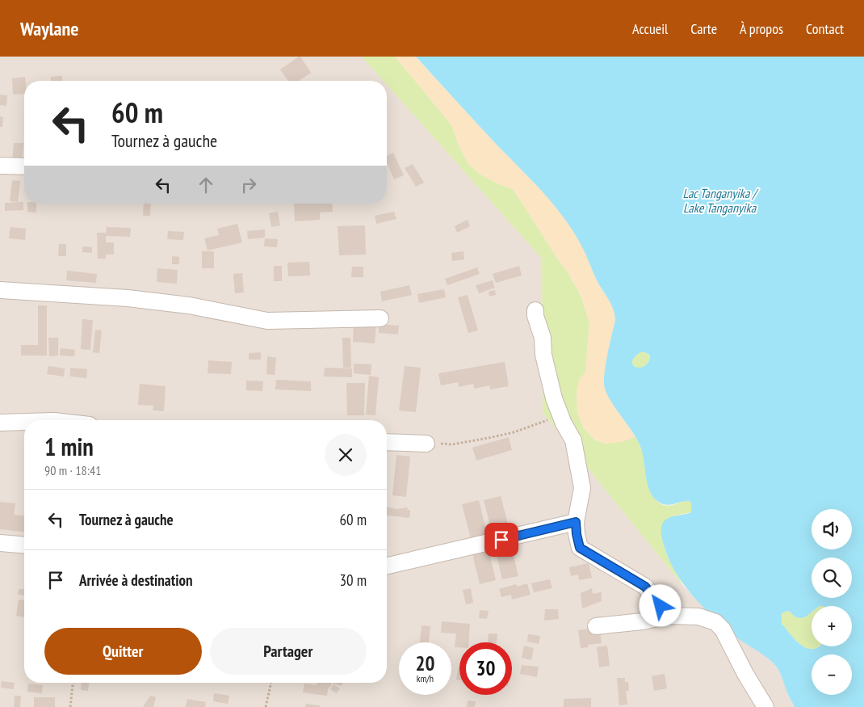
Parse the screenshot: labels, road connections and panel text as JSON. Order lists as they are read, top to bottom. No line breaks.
{"water":["Lac Tanganyika / Lake Tanganyika"],"page":{"header":"Waylane","nav":["Accueil","Carte","À propos","Contact"],"turn":["60 m","Tournez à gauche"],"heading":["1 min","90 m · 18:41"],"list":[{"name":"Tournez à gauche","value":"60 m"},{"name":"Arrivée à destination","value":"30 m"}],"map_buttons":["+","−"],"buttons":["Quitter","Partager"],"speed":"20 km/h","limit":"30"}}
